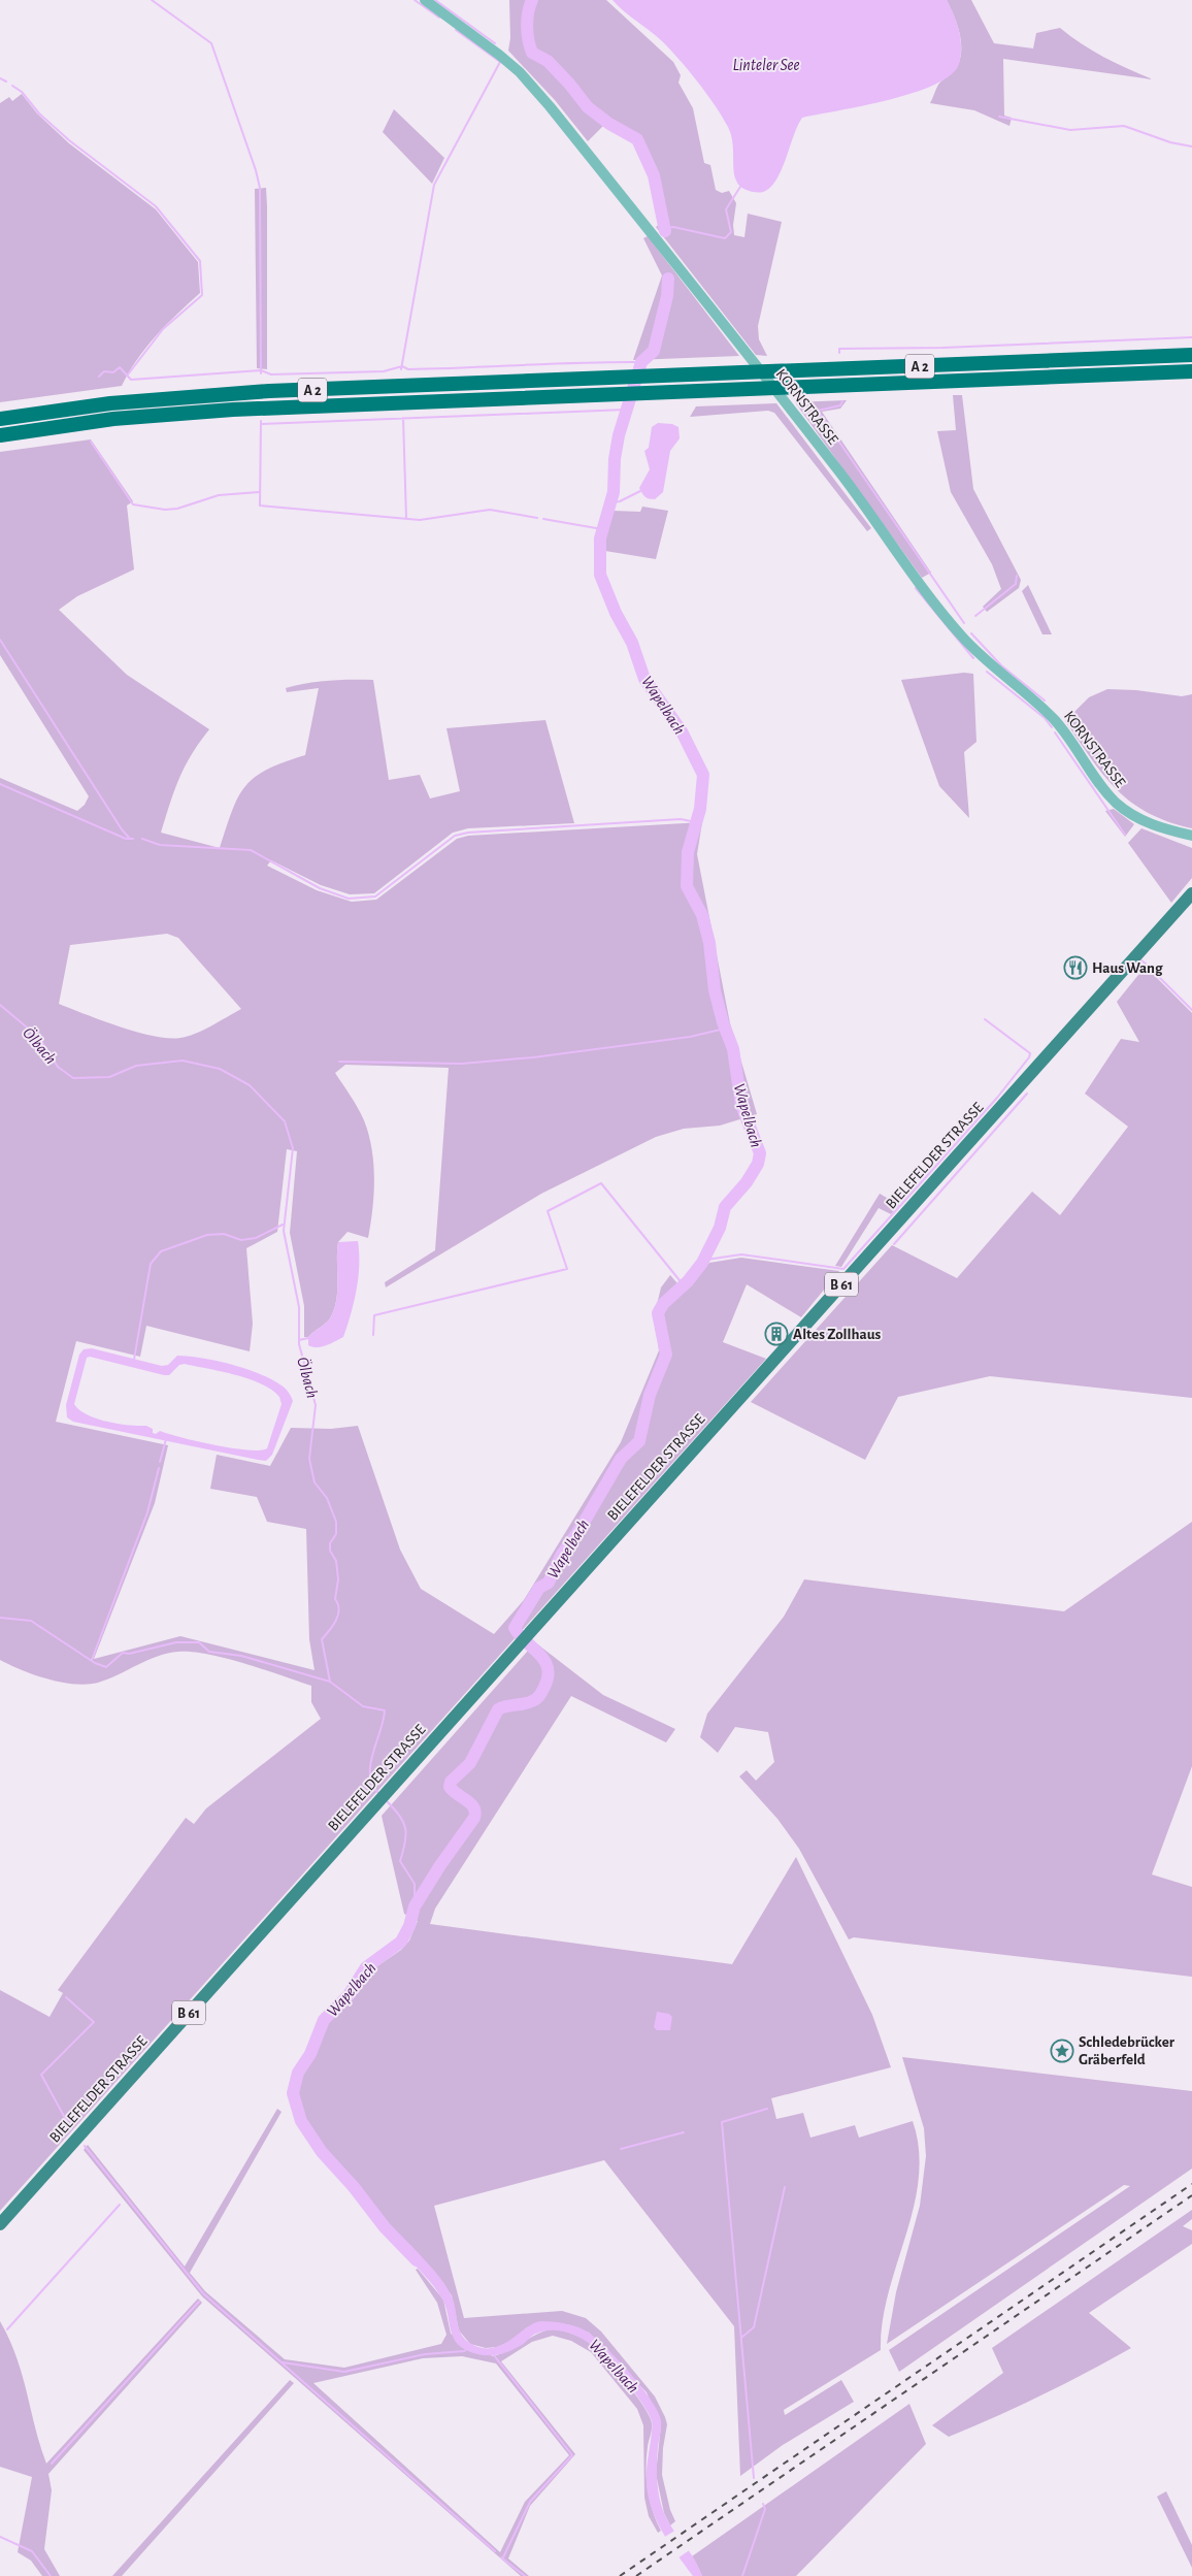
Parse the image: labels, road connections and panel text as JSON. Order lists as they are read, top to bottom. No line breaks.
{"streets":{"highway":["A 2"],"main road":["BIELEFELDER STRASSE","B 61"],"street":["KORNSTRASSE"]},"water":["Linteler See","Wapelbach","Ölbach"],"places":{"restaurant":["Haus Wang"],"building":["Altes Zollhaus"],"place":["Schledebrücker Gräberfeld"]}}
